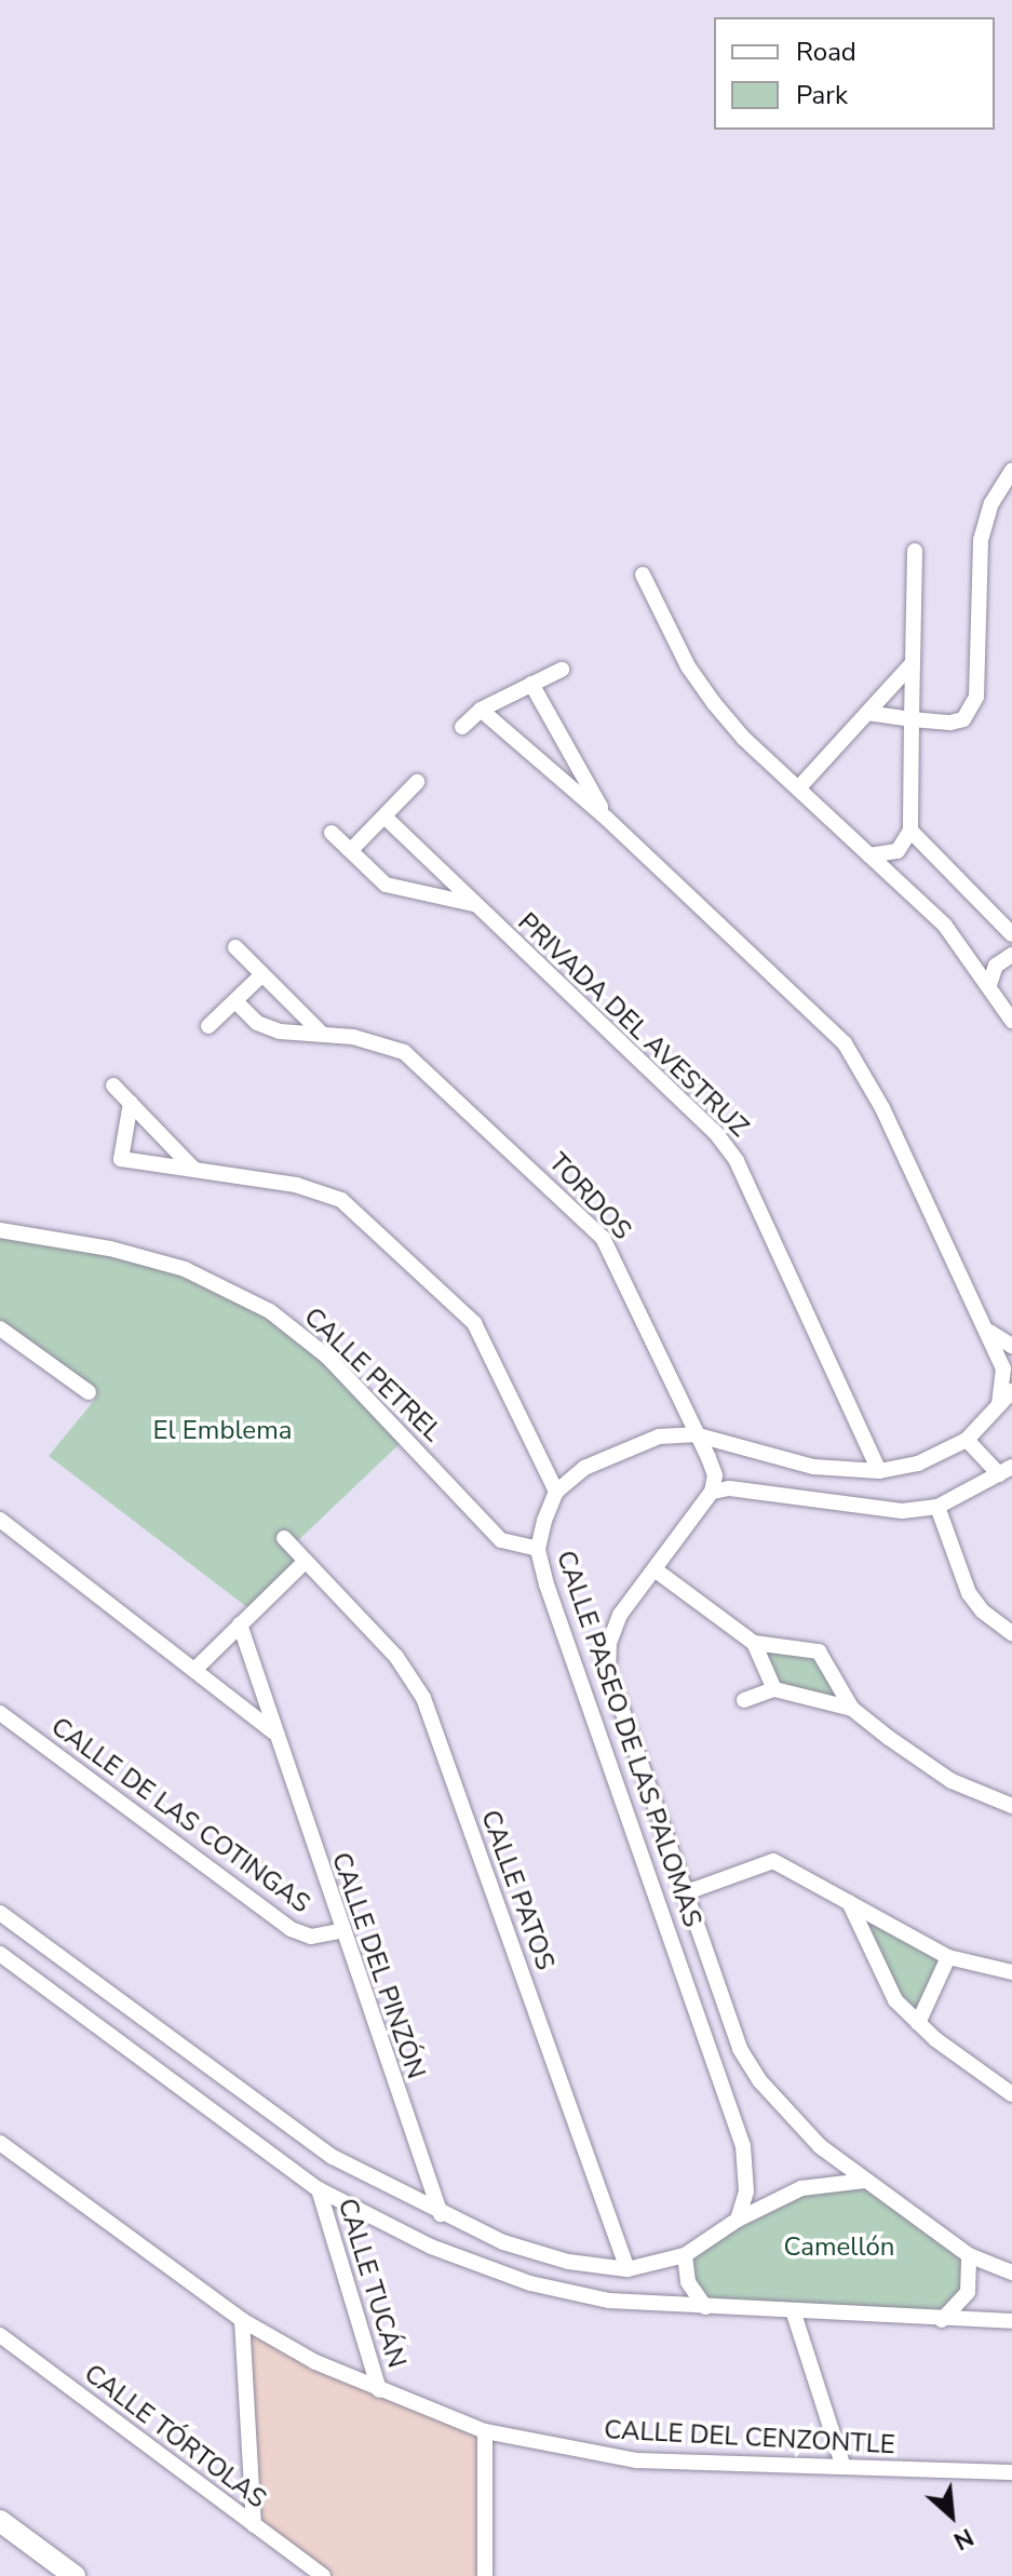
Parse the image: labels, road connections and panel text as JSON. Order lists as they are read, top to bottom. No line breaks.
{"streets":{"street":["PRIVADA DEL AVESTRUZ","TORDOS","CALLE PETREL","CALLE PASEO DE LAS PALOMAS","CALLE DE LAS COTINGAS","CALLE PATOS","CALLE DEL PINZÓN","CALLE TUCÁN","CALLE TÓRTOLAS","CALLE DEL CENZONTLE"]},"crossings":[["TORDOS","CALLE PASEO DE LAS PALOMAS"],["CALLE PETREL","CALLE PASEO DE LAS PALOMAS"],["CALLE DE LAS COTINGAS","CALLE DEL PINZÓN"],["CALLE TUCÁN","CALLE DEL CENZONTLE"]],"parks":["El Emblema","Camellón"],"legend":["Road","Park"],"north":"bottom right"}
